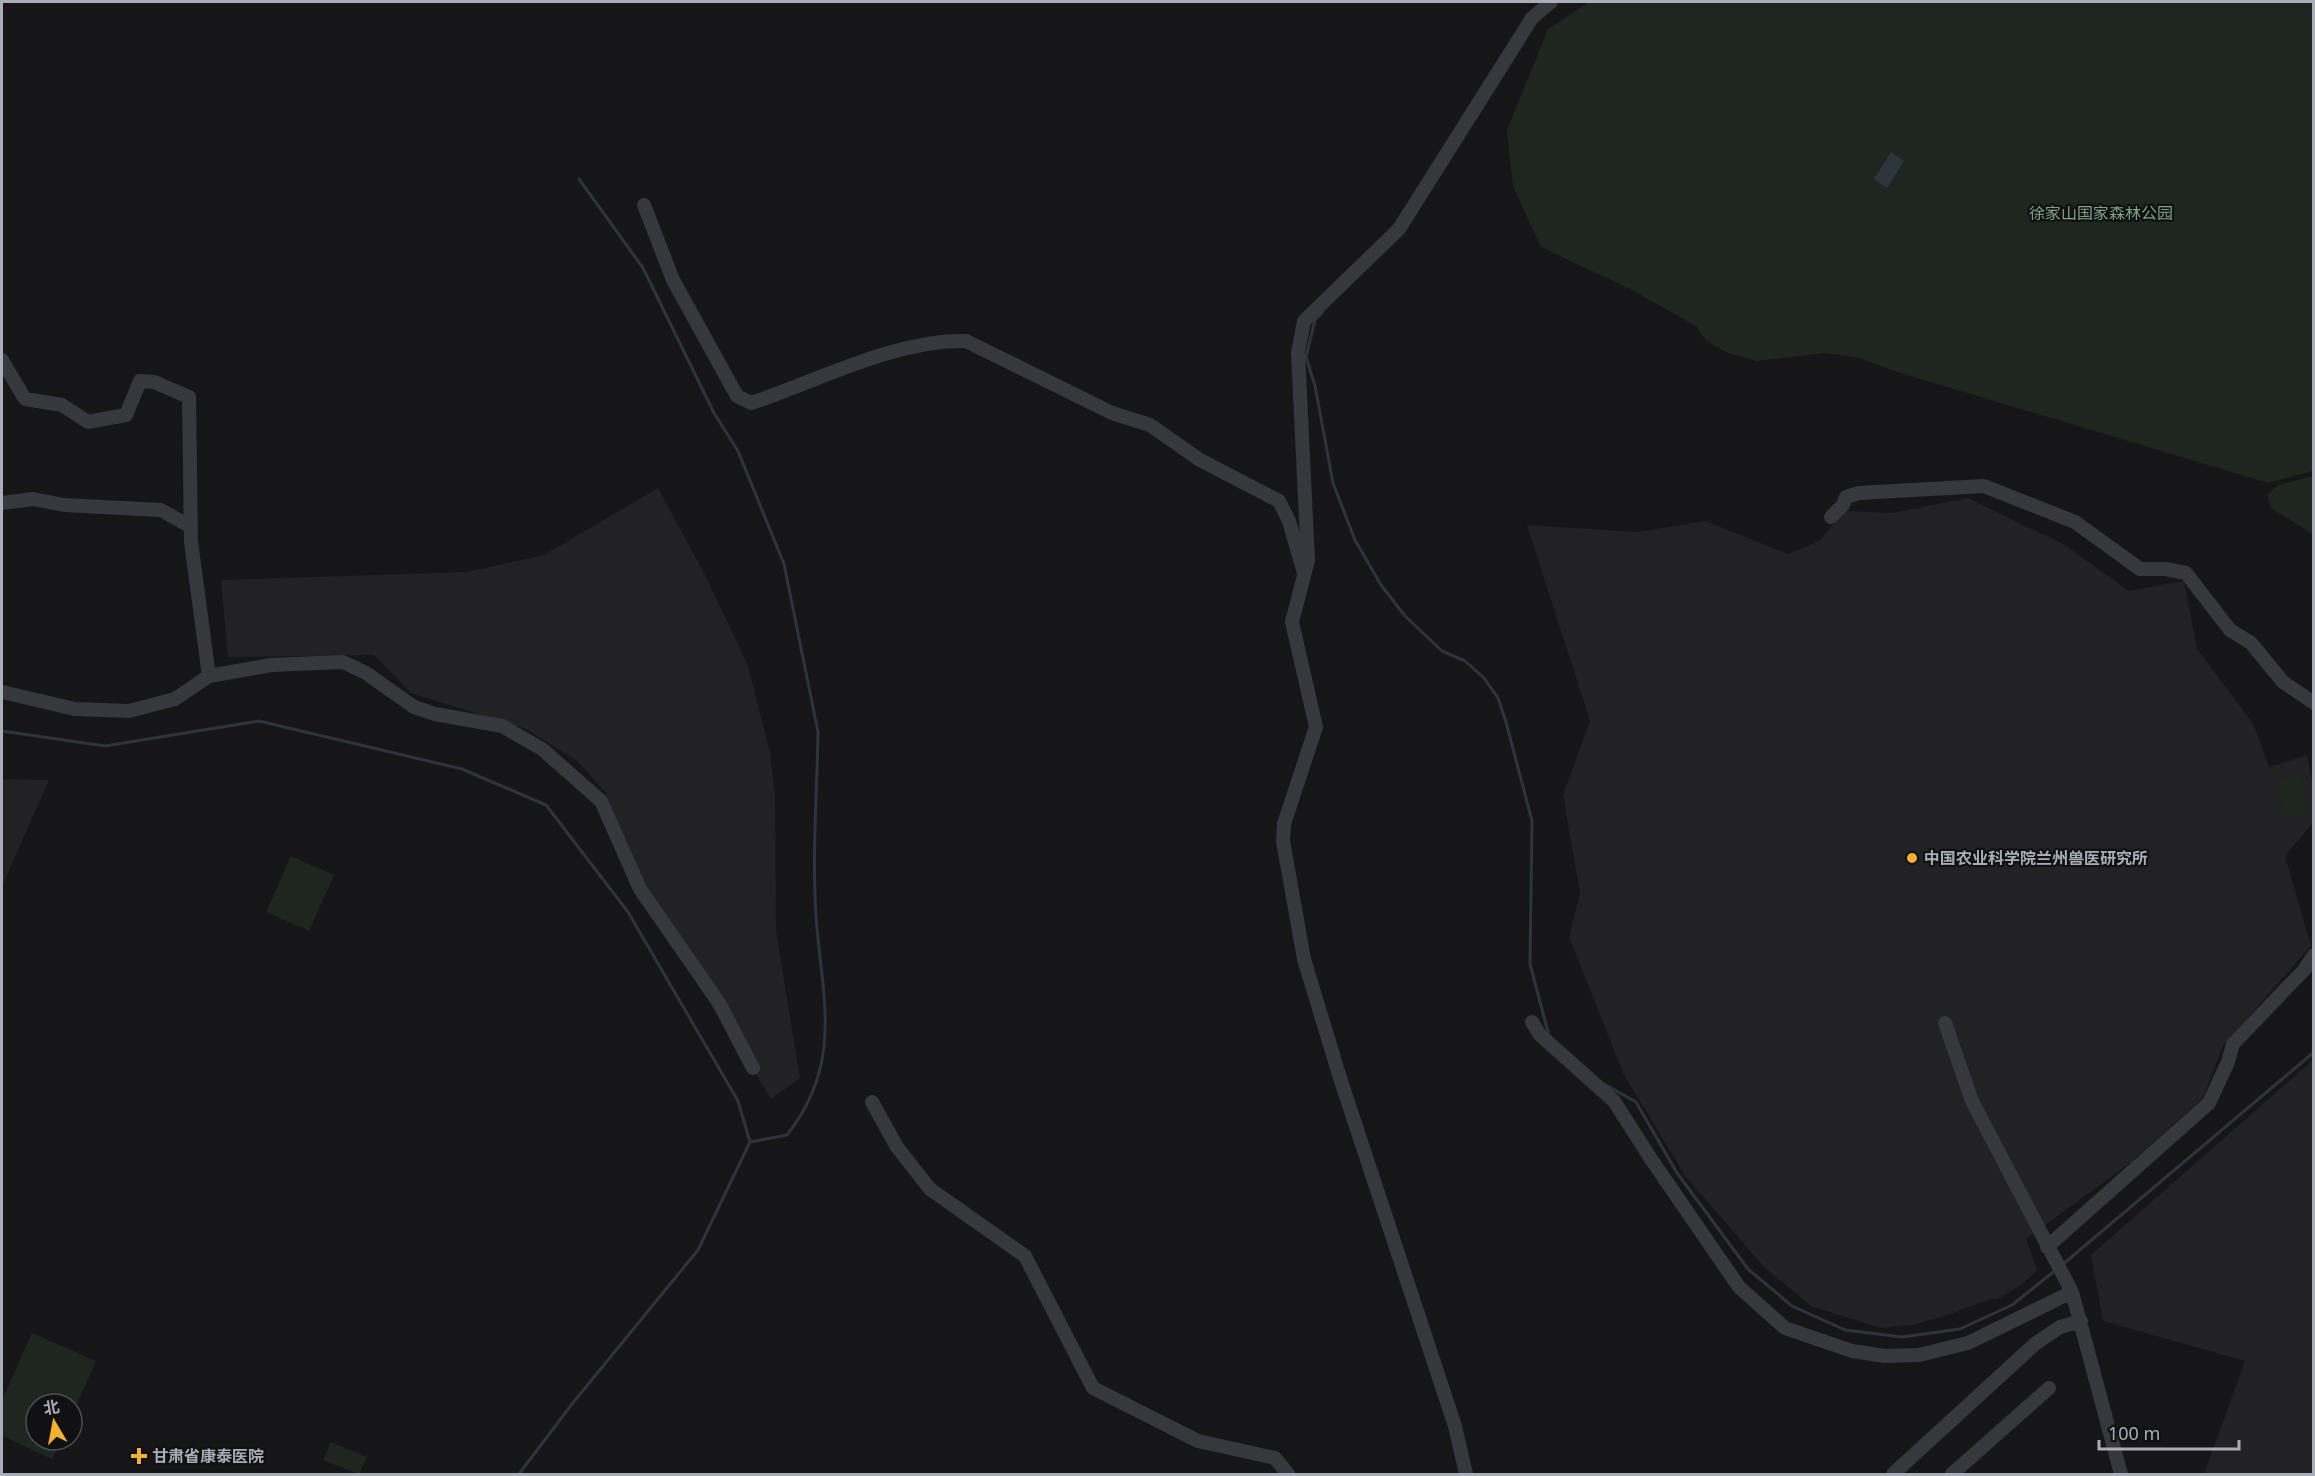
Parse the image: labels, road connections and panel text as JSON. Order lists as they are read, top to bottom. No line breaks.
{"parks":["徐家山国家森林公园"],"places":{"other":["中国农业科学院兰州兽医研究所"],"health":["甘肃省康泰医院"]},"scale_bar":"100 m","north":"top"}
